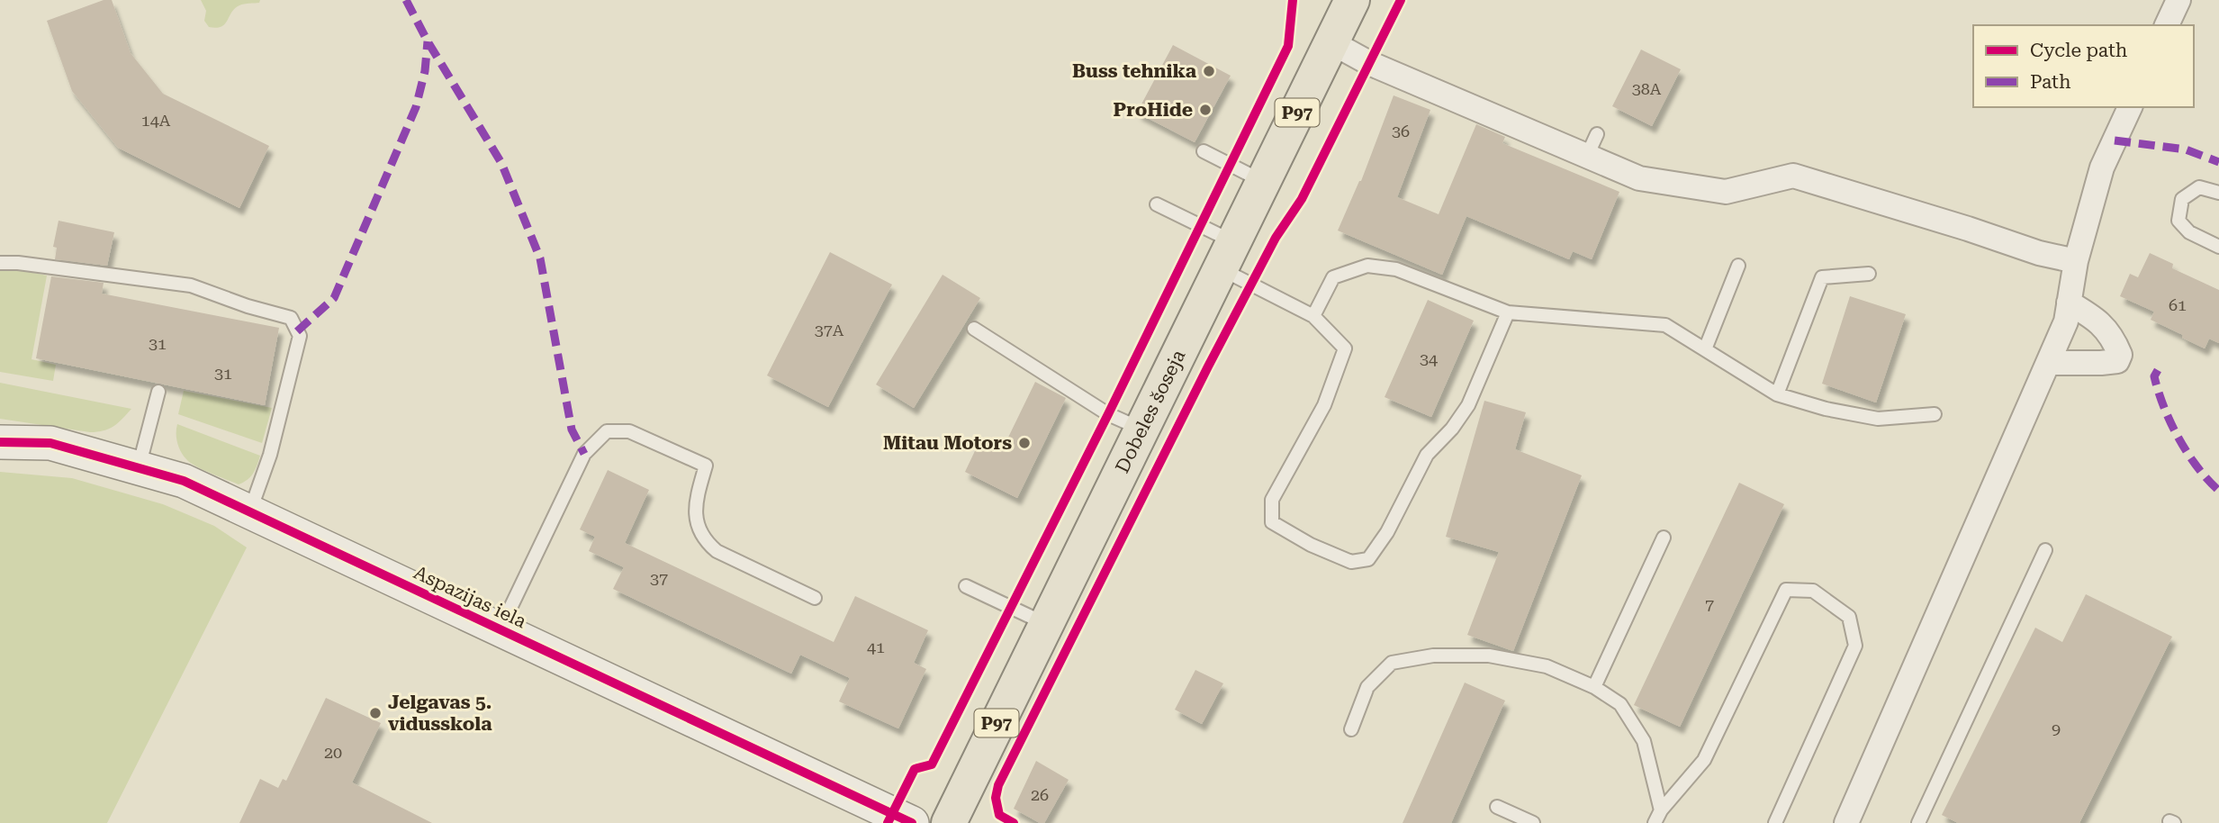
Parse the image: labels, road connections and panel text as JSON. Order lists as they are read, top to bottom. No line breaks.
{"streets":{"main road":["P97","Dobeles šoseja"],"street":["Aspazijas iela"]},"places":["Buss tehnika","ProHide","Mitau Motors","Jelgavas 5. vidusskola"],"house_numbers":["38A","14A","36","61","37A","31","34","31","37","7","41","9","20","26"],"legend":["Cycle path","Path"]}
